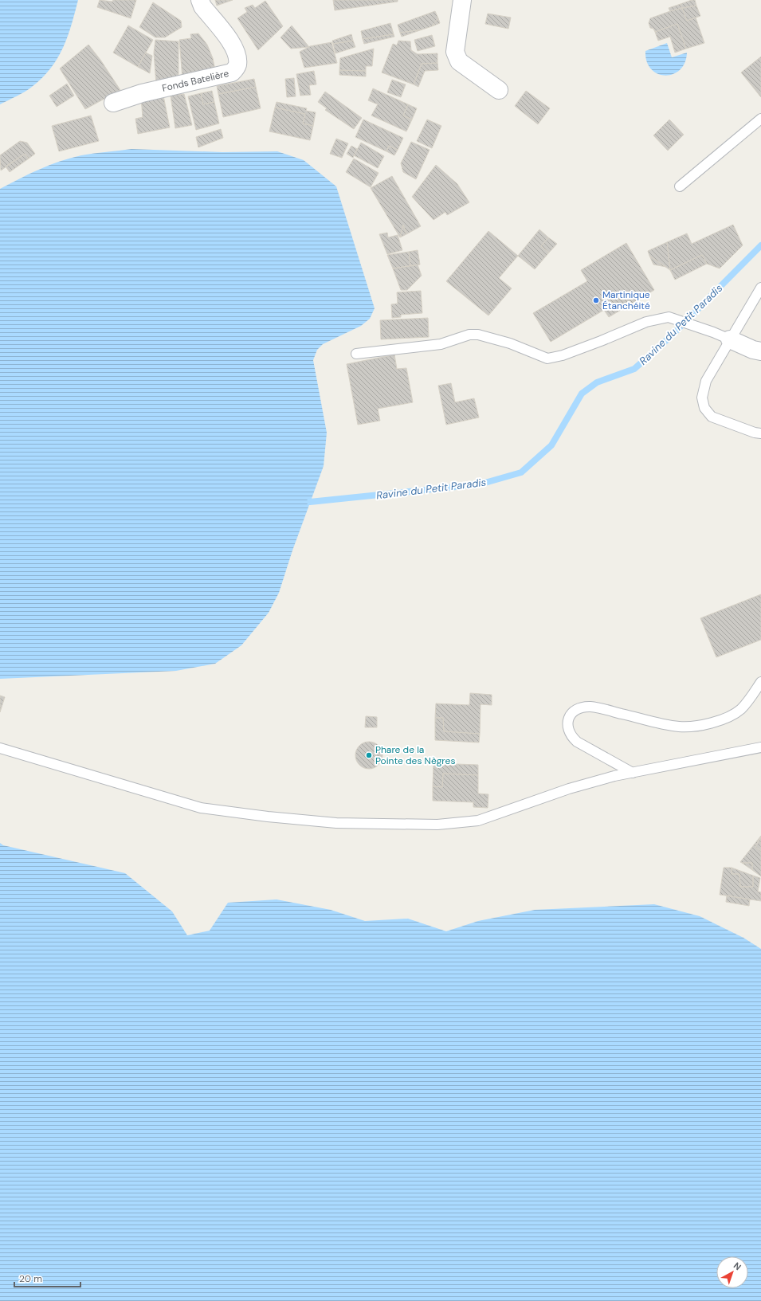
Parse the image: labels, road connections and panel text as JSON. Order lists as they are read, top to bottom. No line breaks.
{"streets":{"street":["Fonds Batelière"]},"water":["Ravine du Petit Paradis"],"places":["Martinique Étanchéité","Phare de la Pointe des Nègres"],"scale_bar":"20 m","north":"top right"}
